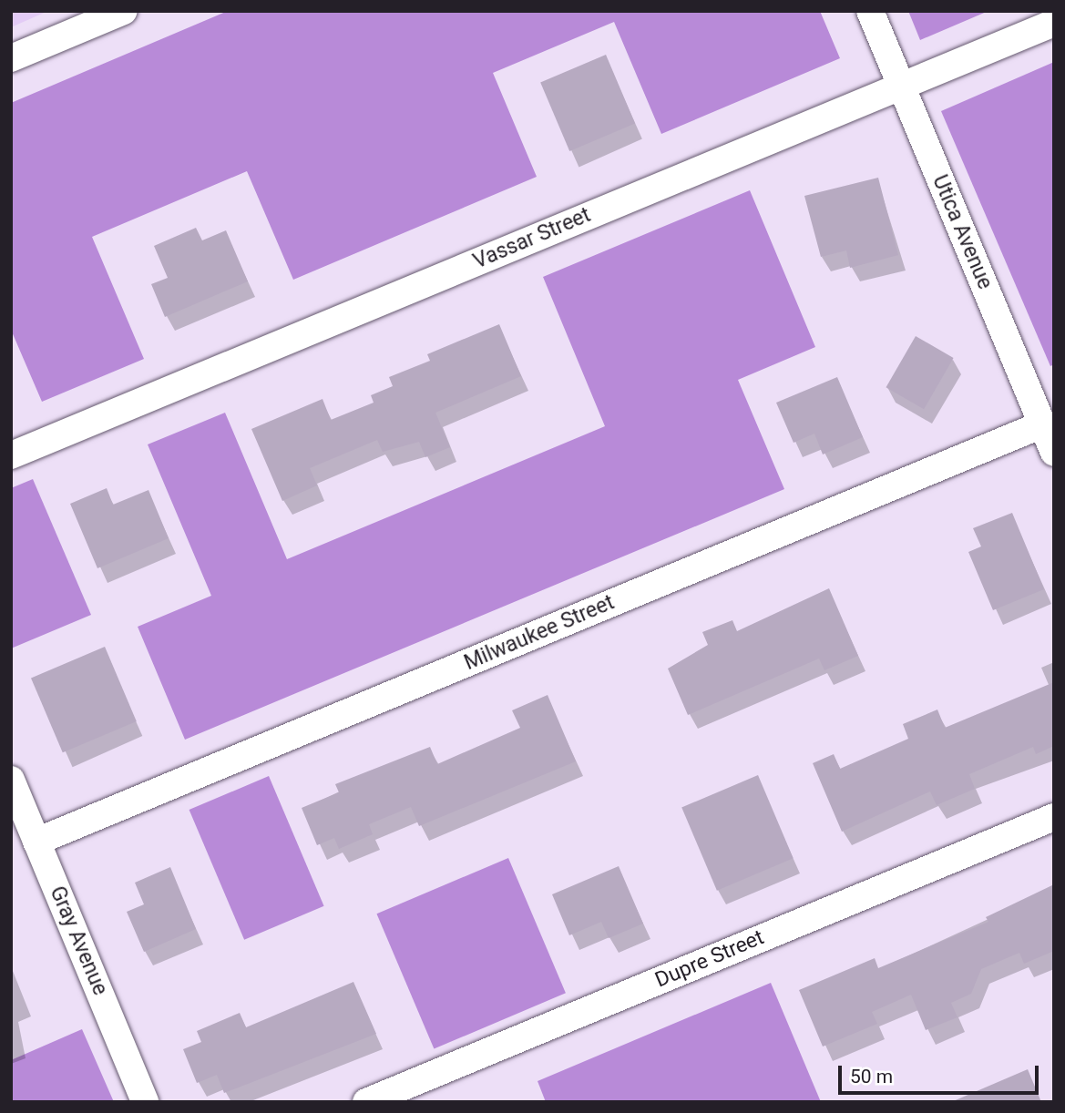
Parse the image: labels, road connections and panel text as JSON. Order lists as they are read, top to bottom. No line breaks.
{"streets":{"street":["Utica Avenue","Vassar Street","Milwaukee Street","Gray Avenue","Dupre Street"]},"crossings":[["Utica Avenue","Vassar Street"],["Utica Avenue","Milwaukee Street"],["Milwaukee Street","Gray Avenue"]],"scale_bar":"50 m"}
